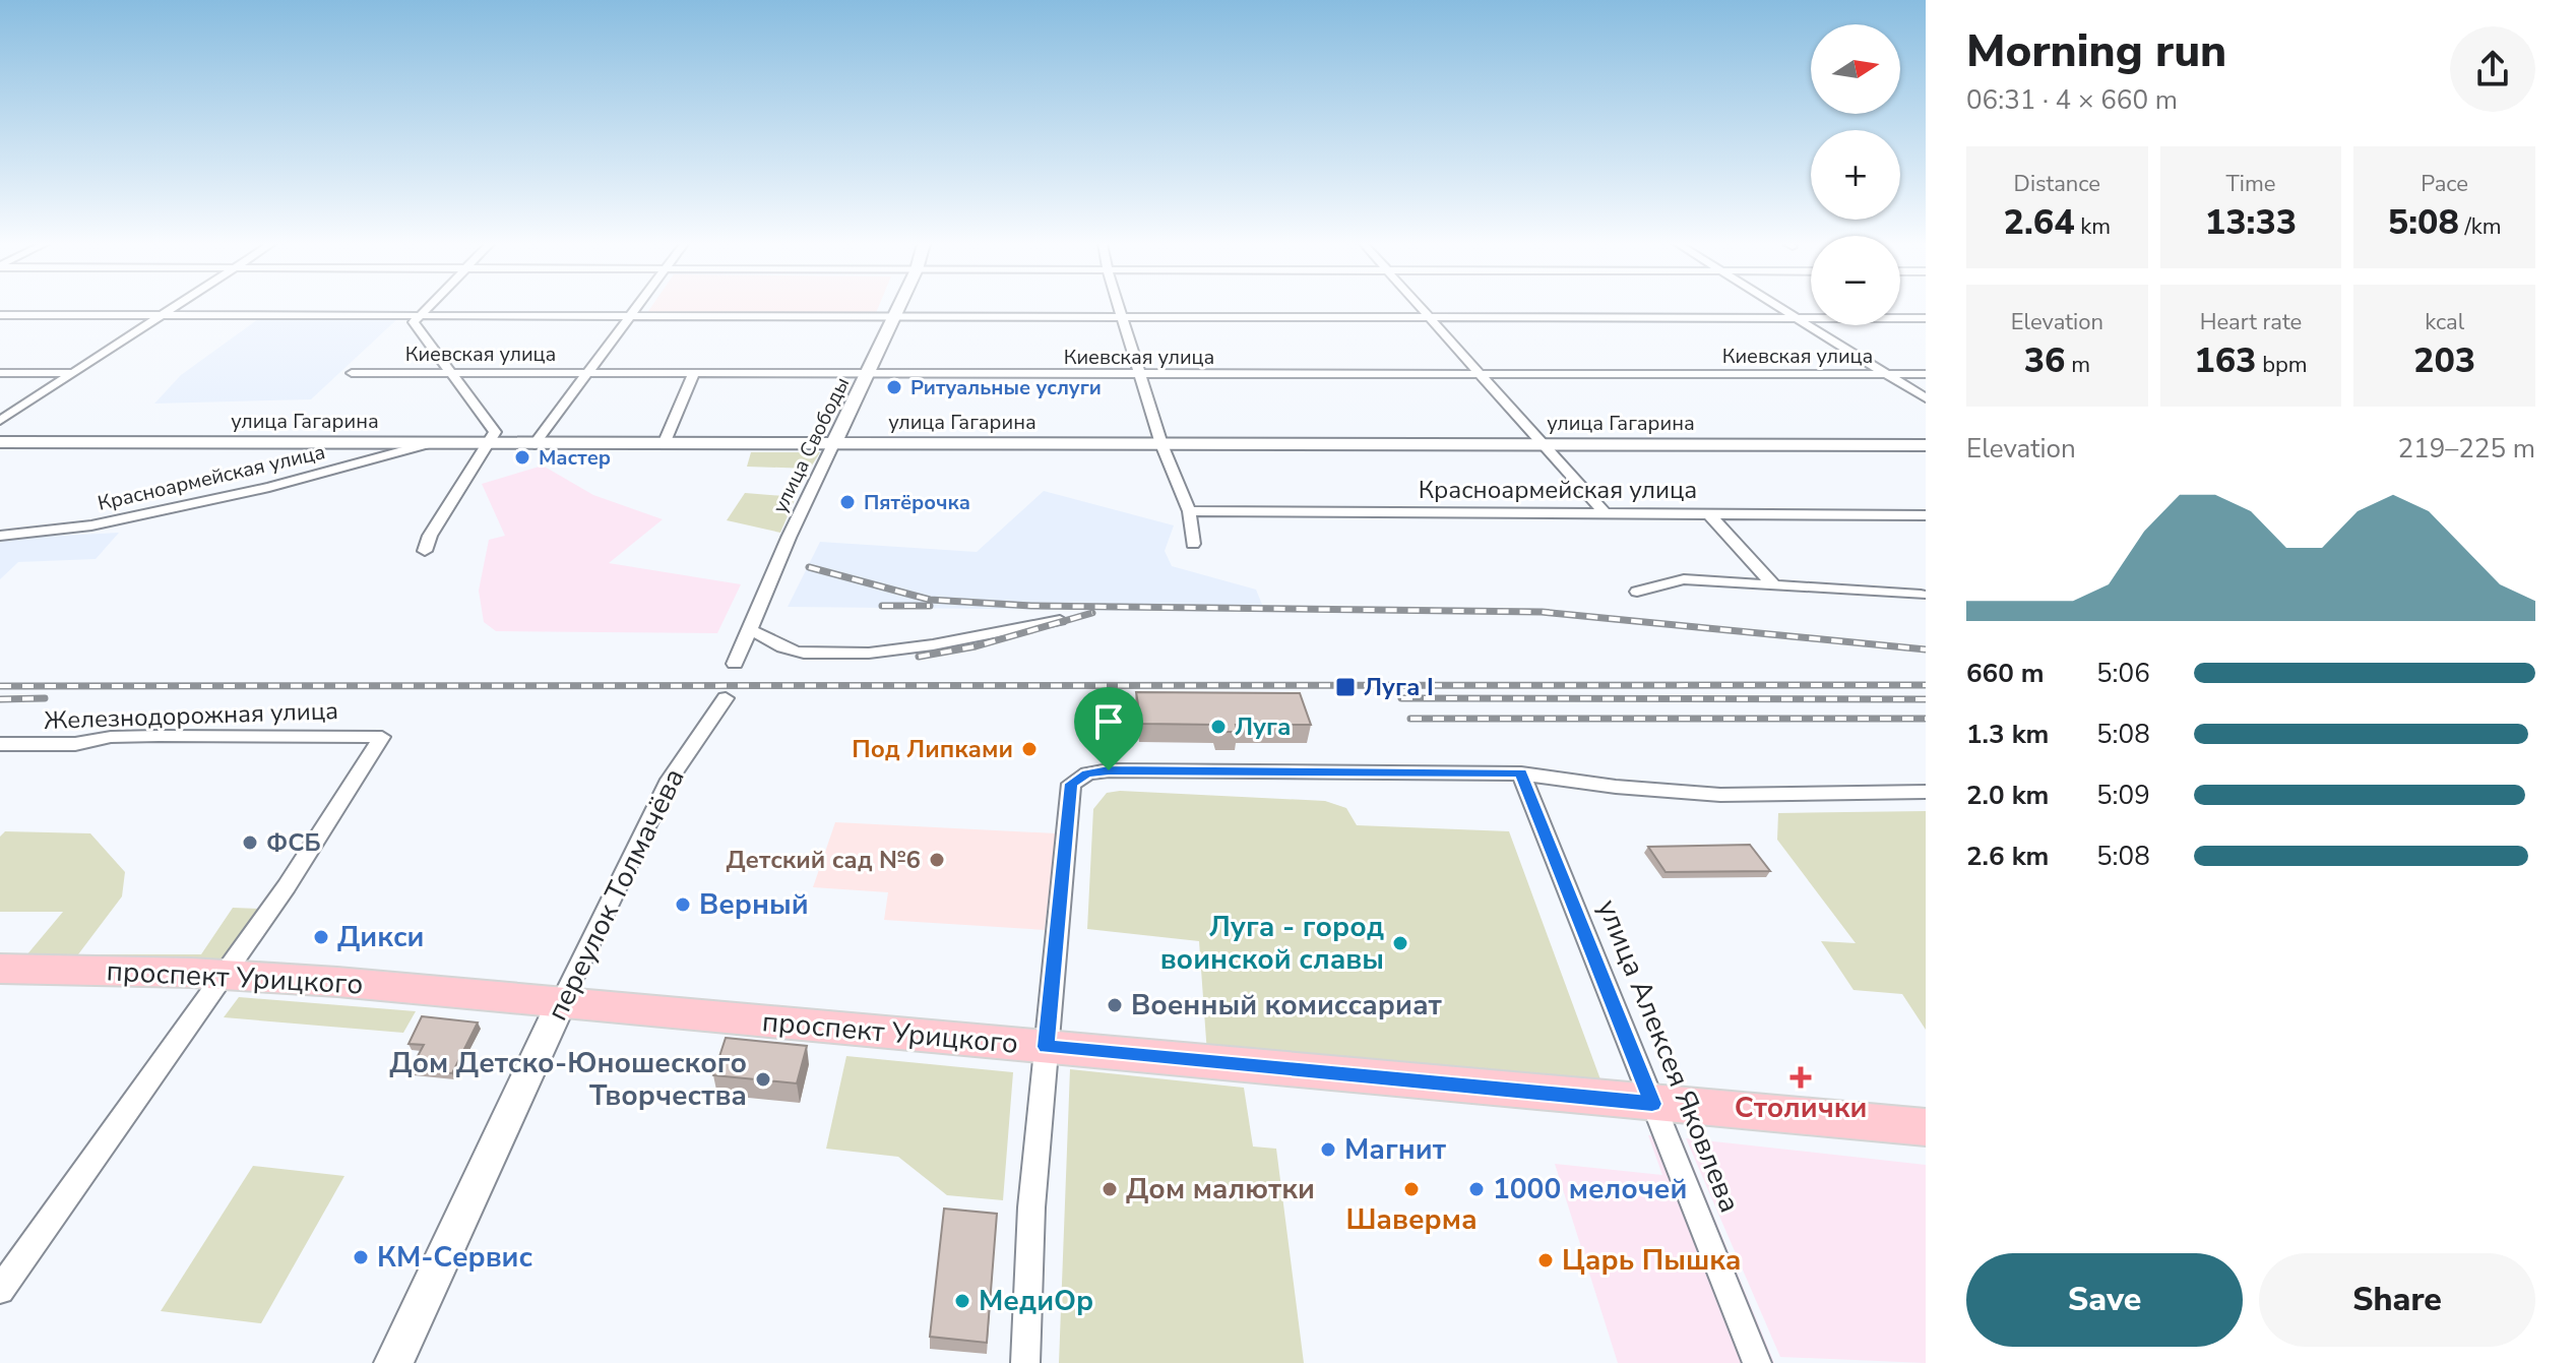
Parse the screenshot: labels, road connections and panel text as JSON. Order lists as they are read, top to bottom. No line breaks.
{"streets":{"main road":["проспект Урицкого"],"street":["Киевская улица","улица Гагарина","улица Свободы","Красноармейская улица","Железнодорожная улица","переулок Толмачёва","улица Алексея Яковлева"]},"crossings":[["Киевская улица","улица Свободы"],["улица Гагарина","улица Свободы"],["улица Гагарина","Красноармейская улица"],["Железнодорожная улица","проспект Урицкого"],["переулок Толмачёва","проспект Урицкого"],["проспект Урицкого","улица Алексея Яковлева"]],"places":{"other":["Ритуальные услуги","Мастер","Пятёрочка","Луга","Под Липками","ФСБ","Детский сад №6","Верный","Дикси","Луга - город воинской славы","Военный комиссариат","Дом Детско-Юношеского Творчества","Магнит","Дом малютки","Шаверма","1000 мелочей","КМ-Сервис","Царь Пышка","МедиОр"],"transit":["Луга I"],"health":["Столички"]},"north":"right","page":{"heading":["Morning run","06:31 · 4 × 660 m"],"map_buttons":["+","−"],"stats":[["Distance","2.64 km"],["Time","13:33"],["Pace","5:08 /km"],["Elevation","36 m"],["Heart rate","163 bpm"],["kcal","203"]],"chart":["Elevation","219–225 m"],"list":[{"name":"660 m","note":"5:06"},{"name":"1.3 km","note":"5:08"},{"name":"2.0 km","note":"5:09"},{"name":"2.6 km","note":"5:08"}],"buttons":["Save","Share"]}}
